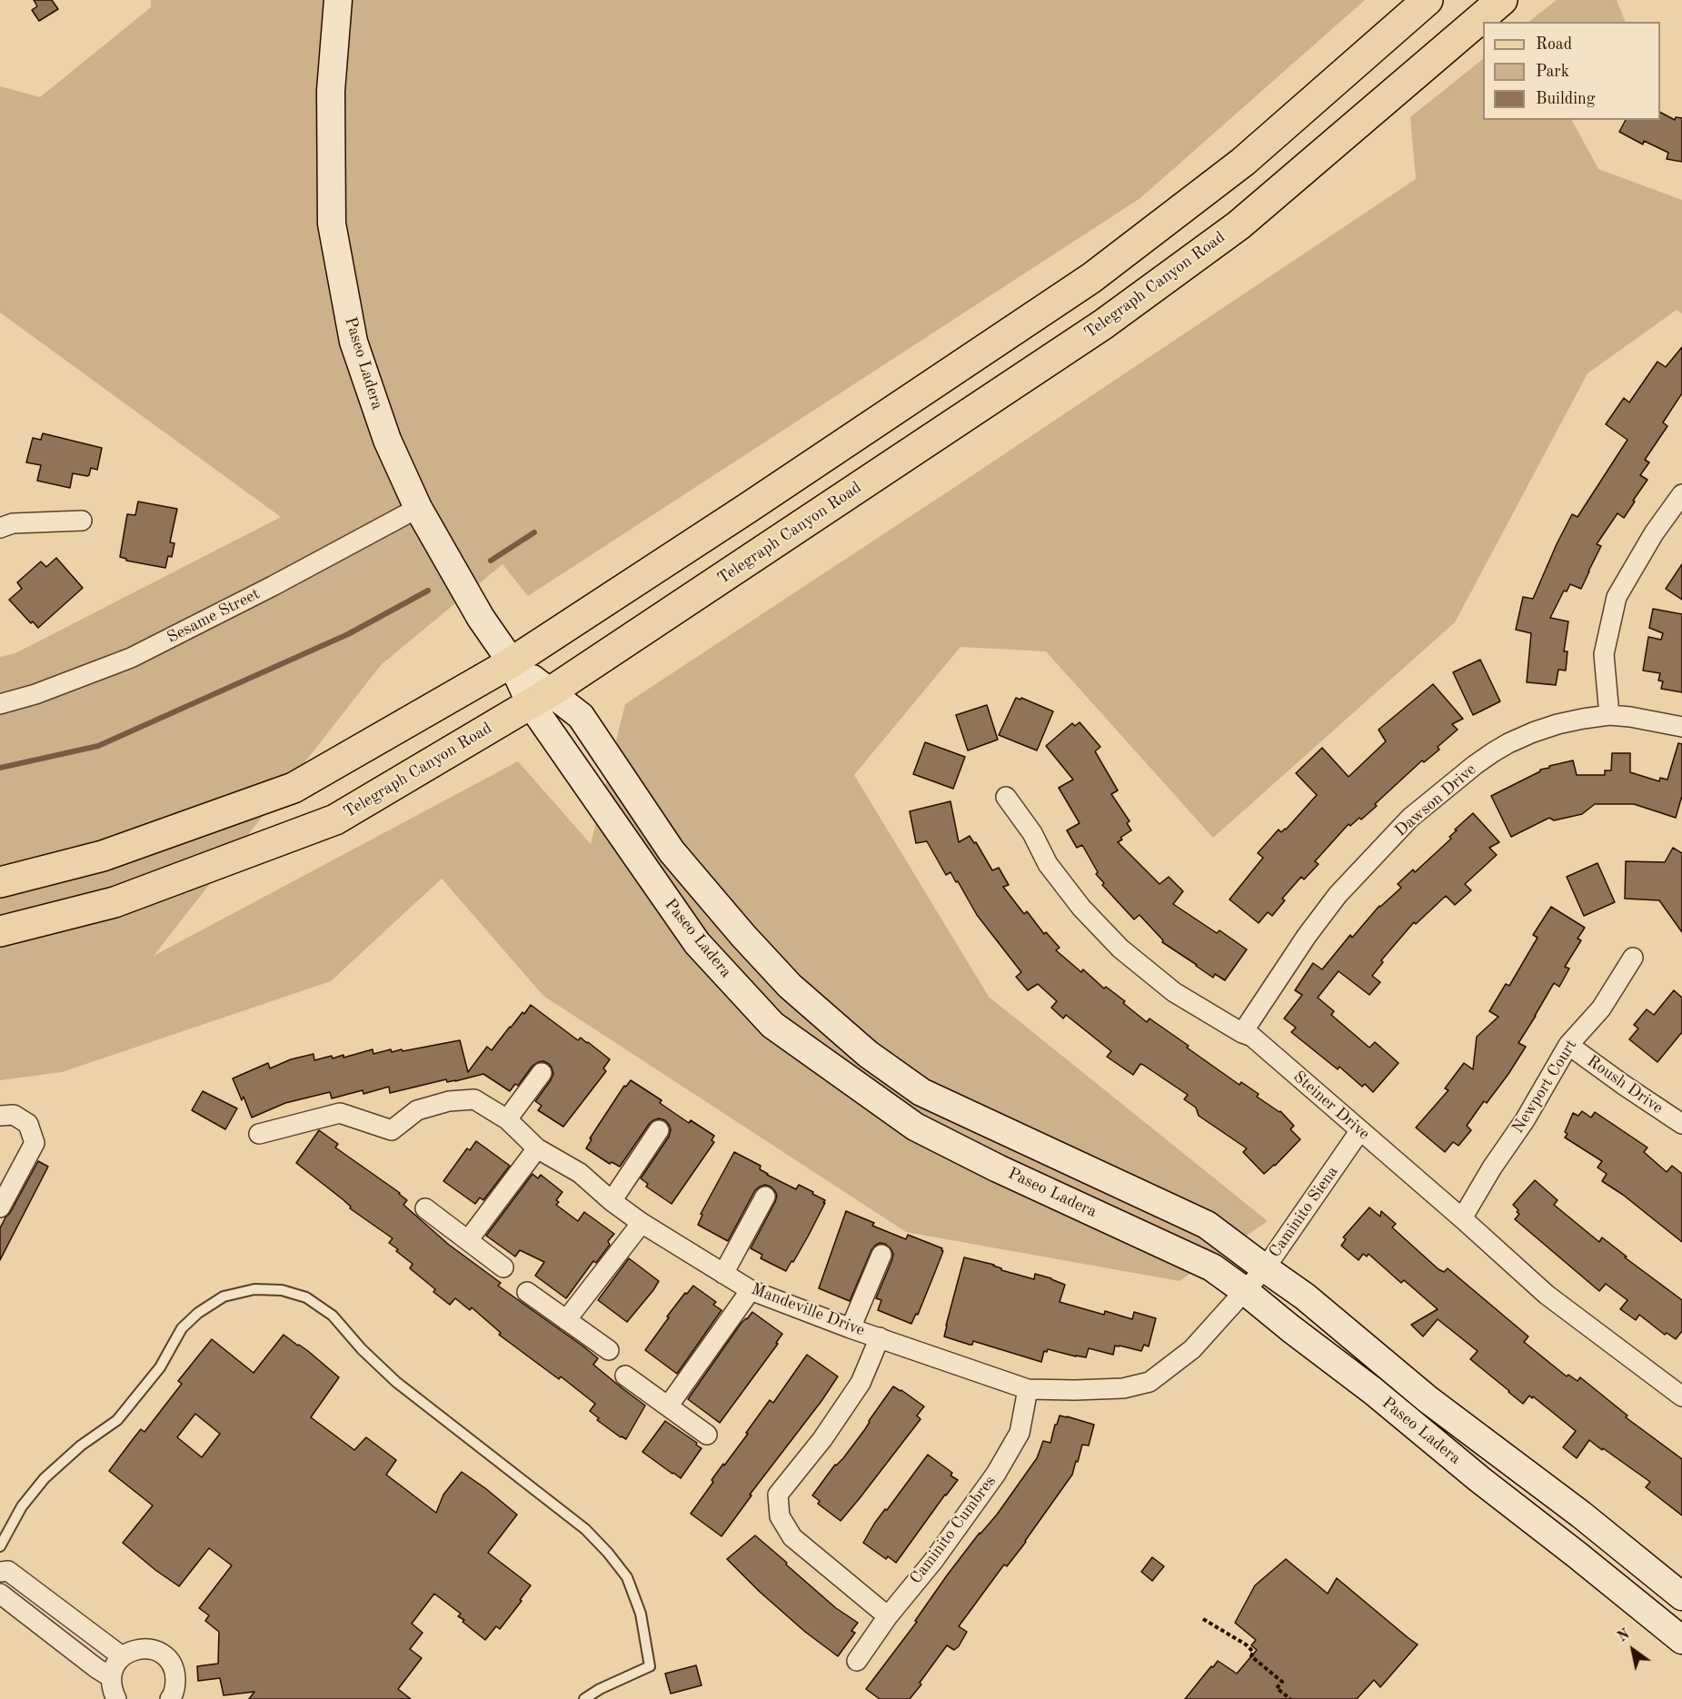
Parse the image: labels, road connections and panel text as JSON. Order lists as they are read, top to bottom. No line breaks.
{"streets":{"main road":["Telegraph Canyon Road","Paseo Ladera"],"street":["Sesame Street","Dawson Drive","Roush Drive","Newport Court","Steiner Drive","Caminito Siena","Mandeville Drive","Caminito Cumbres"]},"crossings":[["Telegraph Canyon Road","Paseo Ladera"],["Paseo Ladera","Sesame Street"],["Paseo Ladera","Caminito Siena"],["Paseo Ladera","Mandeville Drive"],["Dawson Drive","Steiner Drive"],["Roush Drive","Newport Court"],["Newport Court","Steiner Drive"],["Steiner Drive","Caminito Siena"],["Caminito Siena","Mandeville Drive"],["Mandeville Drive","Caminito Cumbres"]],"legend":["Road","Park","Building"],"north":"top left"}
